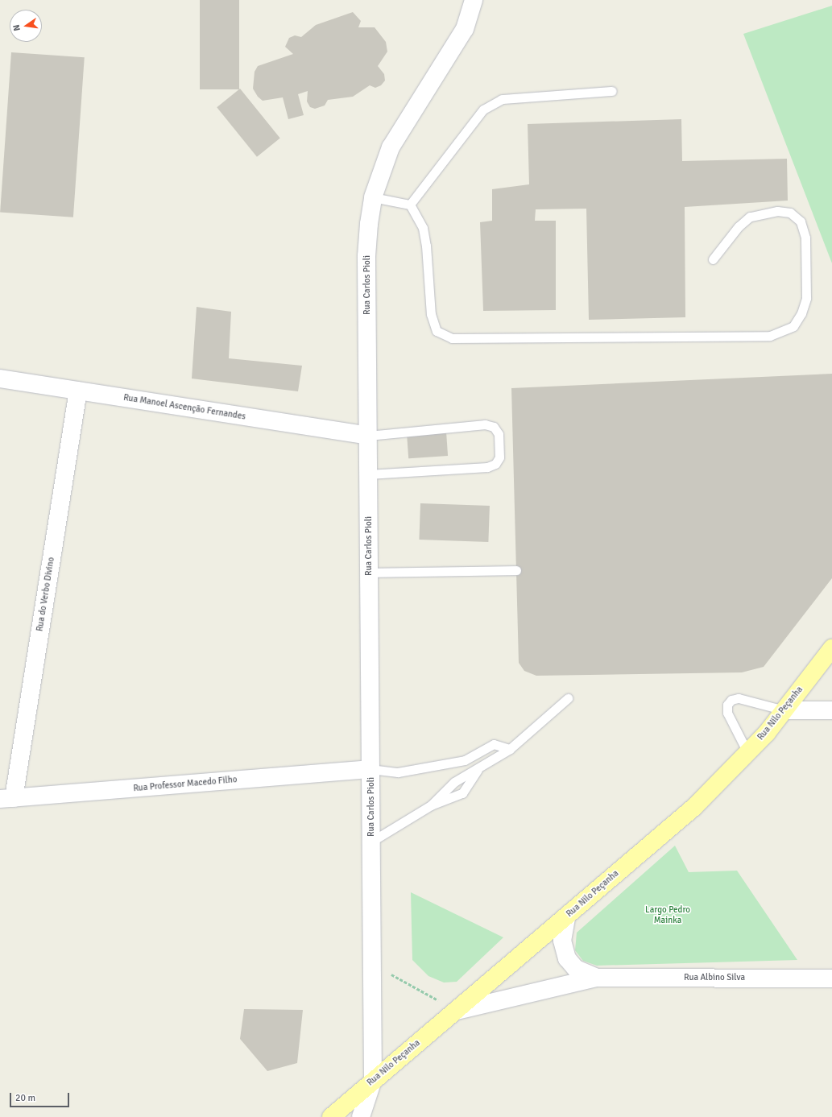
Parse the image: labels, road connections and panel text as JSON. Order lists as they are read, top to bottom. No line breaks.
{"streets":{"main road":["Rua Nilo Peçanha"],"street":["Rua Carlos Pioli","Rua Manoel Ascenção Fernandes","Rua do Verbo Divino","Rua Professor Macedo Filho","Rua Albino Silva"]},"crossings":[["Rua Carlos Pioli","Rua Manoel Ascenção Fernandes"],["Rua Carlos Pioli","Rua Nilo Peçanha"],["Rua Carlos Pioli","Rua Professor Macedo Filho"],["Rua Manoel Ascenção Fernandes","Rua do Verbo Divino"],["Rua do Verbo Divino","Rua Professor Macedo Filho"],["Rua Nilo Peçanha","Rua Albino Silva"]],"parks":["Largo Pedro Mainka"],"scale_bar":"20 m","north":"left"}
